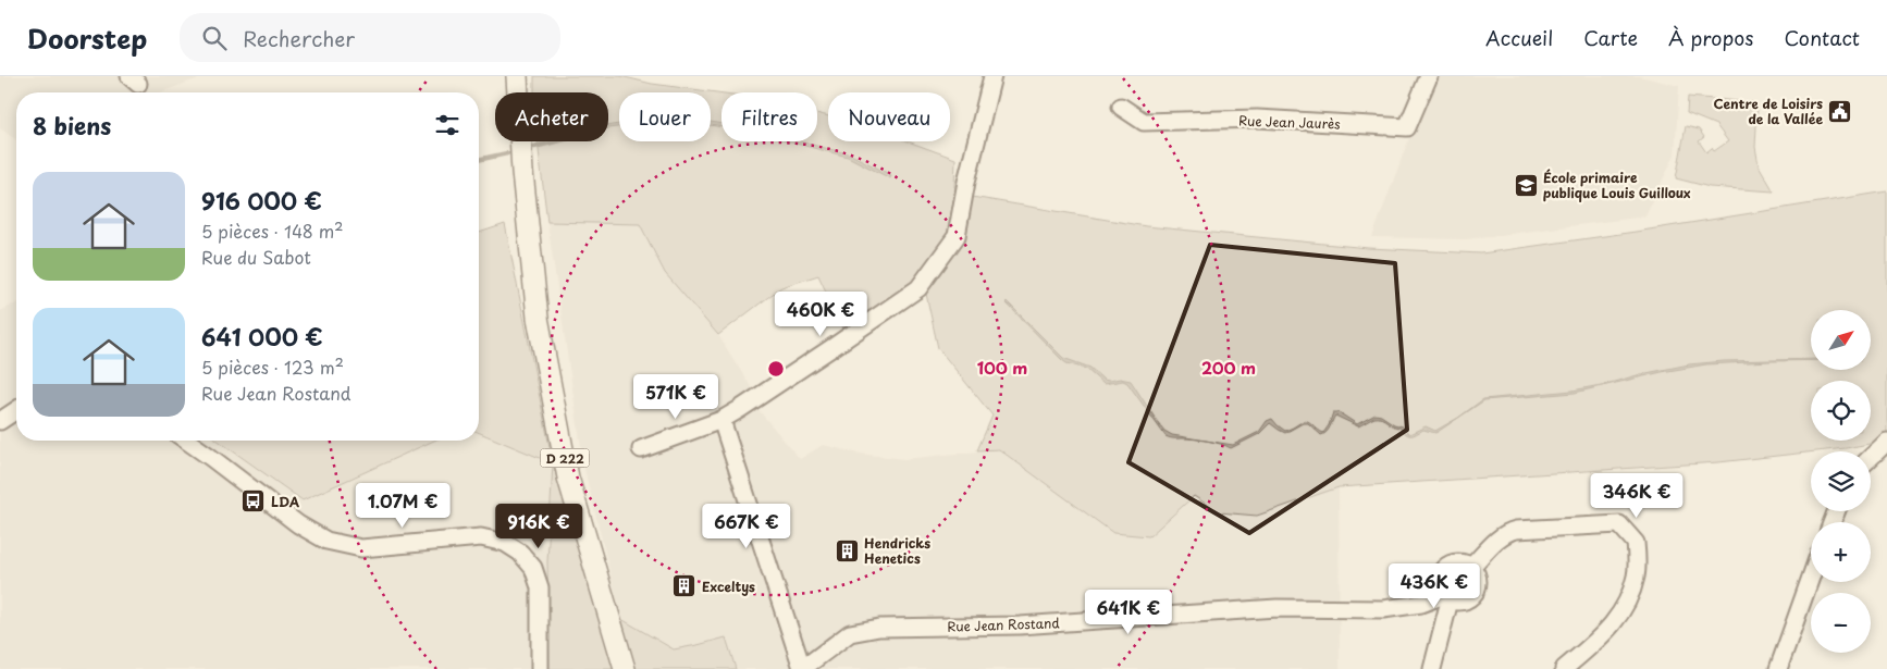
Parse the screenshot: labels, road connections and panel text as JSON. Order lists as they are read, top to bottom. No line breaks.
{"streets":{"main road":["D 222"],"street":["Rue Jean Jaurès","Rue Jean Rostand"]},"places":{"public building":["Centre de Loisirs de la Vallée"],"school or university":["École primaire publique Louis Guilloux"],"bus stop":["LDA"],"building":["Hendricks Henetics","Exceltys"]},"north":"top right","page":{"header":"Doorstep","search":"Rechercher","nav":["Accueil","Carte","À propos","Contact"],"chip":["Acheter","Louer","Filtres","Nouveau"],"heading":"8 biens","list":[{"name":"916 000 €","note":"5 pièces · 148 m² · Rue du Sabot"},{"name":"641 000 €","note":"5 pièces · 123 m² · Rue Jean Rostand"}],"price":["460K €","571K €","346K €","1.07M €","916K €","667K €","436K €","641K €"],"map_buttons":["+","−"]},"rings":["100 m","200 m"]}
